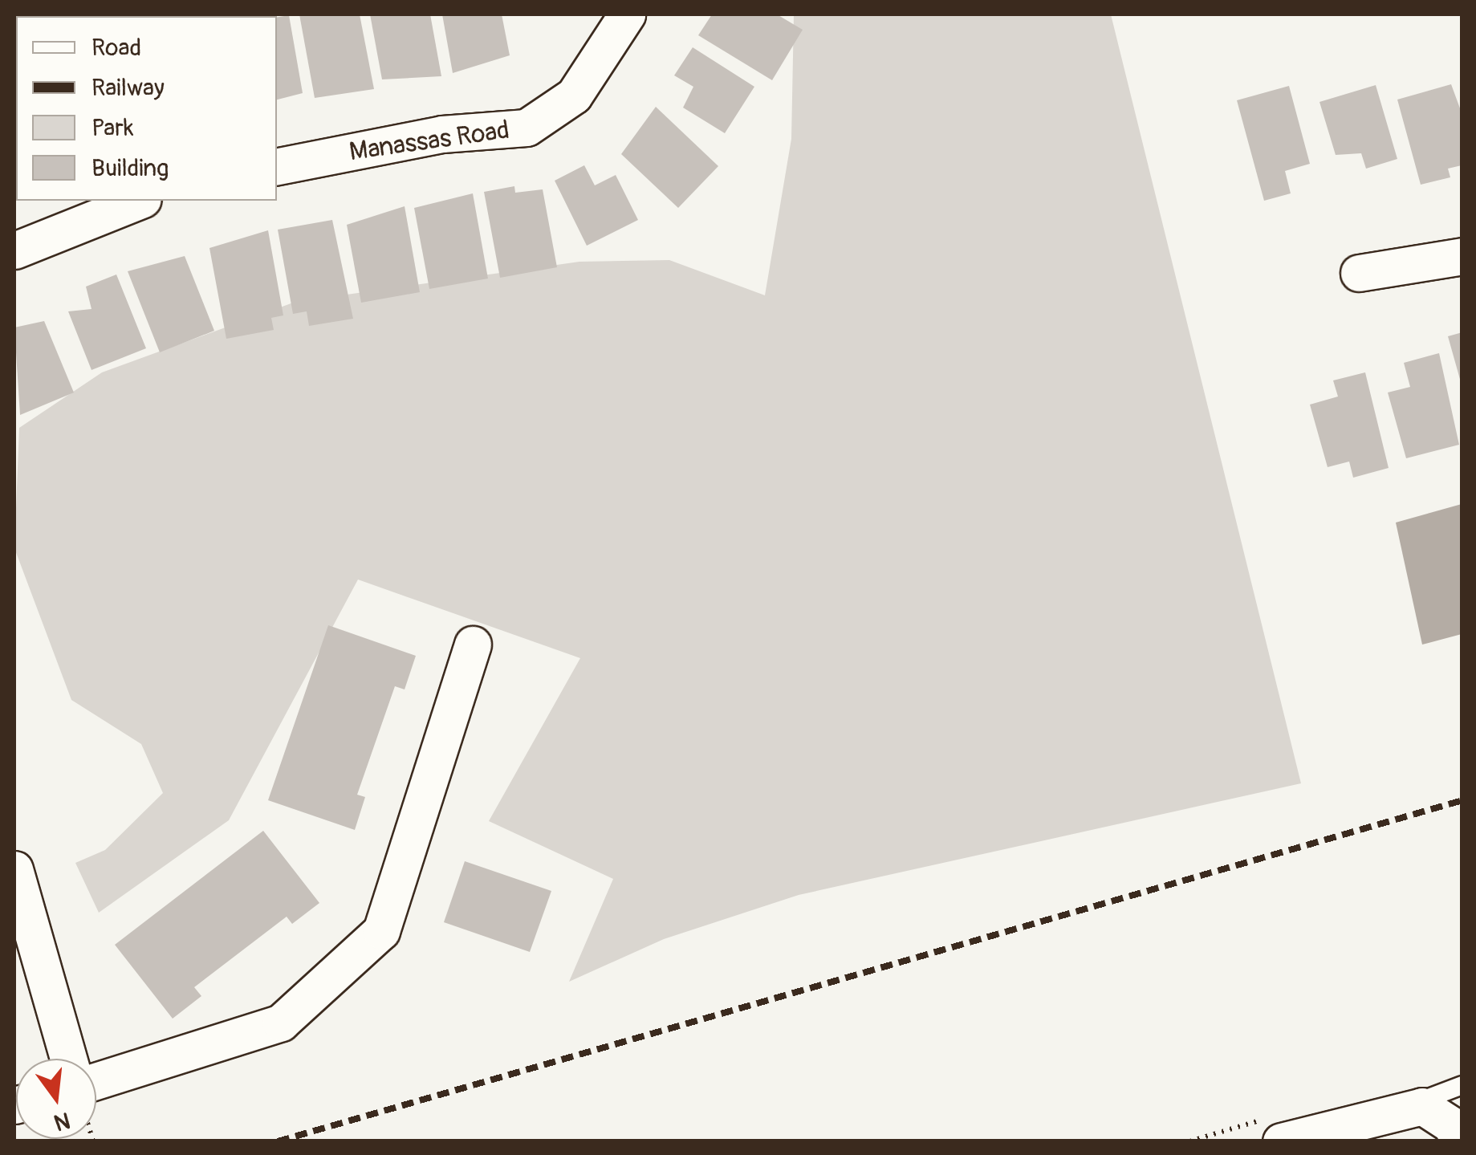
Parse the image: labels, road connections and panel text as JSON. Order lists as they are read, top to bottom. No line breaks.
{"streets":{"street":["Manassas Road"]},"legend":["Road","Railway","Park","Building"],"north":"bottom"}
